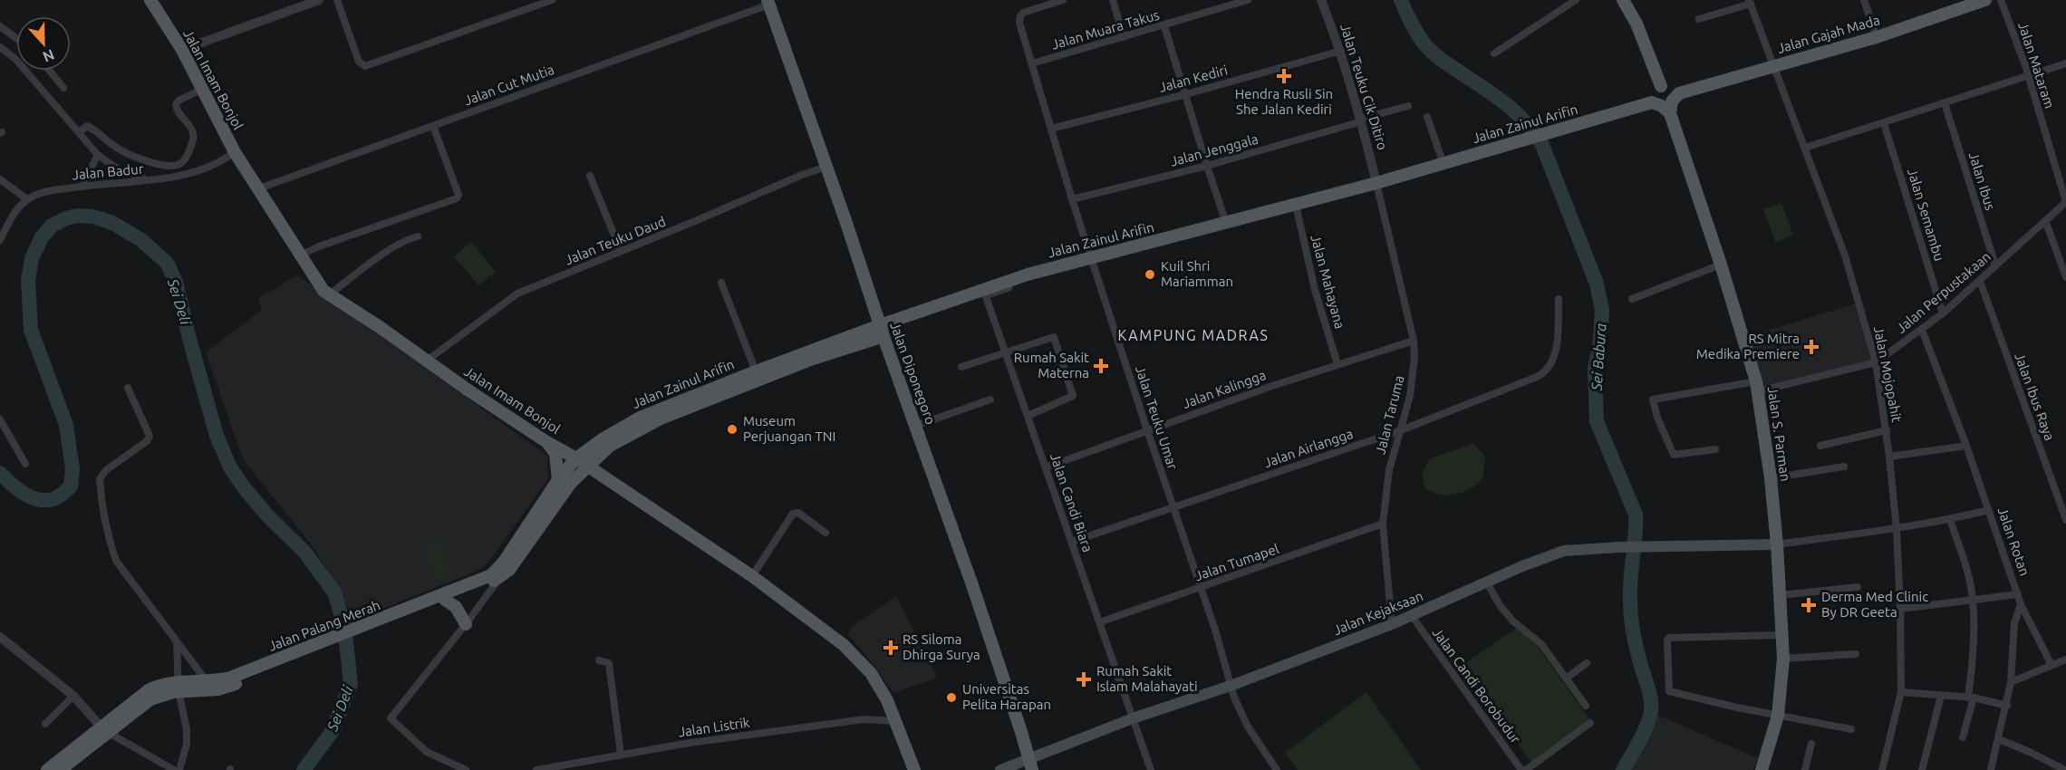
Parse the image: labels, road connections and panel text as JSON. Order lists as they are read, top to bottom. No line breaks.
{"streets":{"main road":["Jalan Gajah Mada","Jalan Imam Bonjol","Jalan Zainul Arifin","Jalan Diponegoro","Jalan S. Parman","Jalan Kejaksaan","Jalan Palang Merah"],"street":["Jalan Muara Takus","Jalan Mataram","Jalan Kediri","Jalan Cut Mutia","Jalan Teuku Cik Ditiro","Jalan Jenggala","Jalan Badur","Jalan Ibus","Jalan Semambu","Jalan Teuku Daud","Jalan Mahayana","Jalan Perpustakaan","Jalan Mojopahit","Jalan Kalingga","Jalan Ibus Raya","Jalan Taruma","Jalan Teuku Umar","Jalan Airlangga","Jalan Candi Biara","Jalan Rotan","Jalan Tumapel","Jalan Candi Borobudur","Jalan Listrik"]},"crossings":[["Jalan Muara Takus","Jalan Teuku Umar"],["Jalan Gajah Mada","Jalan Mojopahit"],["Jalan Mataram","Jalan Perpustakaan"],["Jalan Kediri","Jalan Teuku Cik Ditiro"],["Jalan Kediri","Jalan Teuku Umar"],["Jalan Imam Bonjol","Jalan Cut Mutia"],["Jalan Imam Bonjol","Jalan Zainul Arifin"],["Jalan Imam Bonjol","Jalan Badur"],["Jalan Imam Bonjol","Jalan Teuku Daud"],["Jalan Imam Bonjol","Jalan Palang Merah"],["Jalan Imam Bonjol","Jalan Listrik"],["Jalan Cut Mutia","Jalan Diponegoro"],["Jalan Teuku Cik Ditiro","Jalan Zainul Arifin"],["Jalan Teuku Cik Ditiro","Jalan Jenggala"],["Jalan Teuku Cik Ditiro","Jalan Taruma"],["Jalan Zainul Arifin","Jalan Mahayana"],["Jalan Zainul Arifin","Jalan Diponegoro"],["Jalan Zainul Arifin","Jalan Taruma"],["Jalan Zainul Arifin","Jalan Teuku Umar"],["Jalan Zainul Arifin","Jalan Candi Biara"],["Jalan Zainul Arifin","Jalan Palang Merah"],["Jalan Jenggala","Jalan Teuku Umar"],["Jalan Ibus","Jalan Perpustakaan"],["Jalan Semambu","Jalan Perpustakaan"],["Jalan Teuku Daud","Jalan Diponegoro"],["Jalan Mahayana","Jalan Kalingga"],["Jalan Perpustakaan","Jalan Mojopahit"],["Jalan Perpustakaan","Jalan Ibus Raya"],["Jalan Perpustakaan","Jalan S. Parman"],["Jalan Perpustakaan","Jalan Rotan"],["Jalan Diponegoro","Jalan Kejaksaan"],["Jalan Kalingga","Jalan Taruma"],["Jalan Kalingga","Jalan Teuku Umar"],["Jalan Kalingga","Jalan Candi Biara"],["Jalan Taruma","Jalan Airlangga"],["Jalan Taruma","Jalan Tumapel"],["Jalan Taruma","Jalan Kejaksaan"],["Jalan Teuku Umar","Jalan Airlangga"],["Jalan Teuku Umar","Jalan Tumapel"],["Jalan Teuku Umar","Jalan Kejaksaan"],["Jalan S. Parman","Jalan Kejaksaan"],["Jalan Airlangga","Jalan Candi Biara"],["Jalan Candi Biara","Jalan Tumapel"],["Jalan Candi Biara","Jalan Kejaksaan"],["Jalan Kejaksaan","Jalan Candi Borobudur"]],"districts":["KAMPUNG MADRAS"],"water":["Sei Deli","Sei Babura"],"places":{"health":["Hendra Rusli Sin She Jalan Kediri","RS Mitra Medika Premiere","Rumah Sakit Materna","Derma Med Clinic By DR Geeta","RS Siloma Dhirga Surya","Rumah Sakit Islam Malahayati"],"other":["Kuil Shri Mariamman","Museum Perjuangan TNI","Universitas Pelita Harapan"]},"north":"bottom"}
